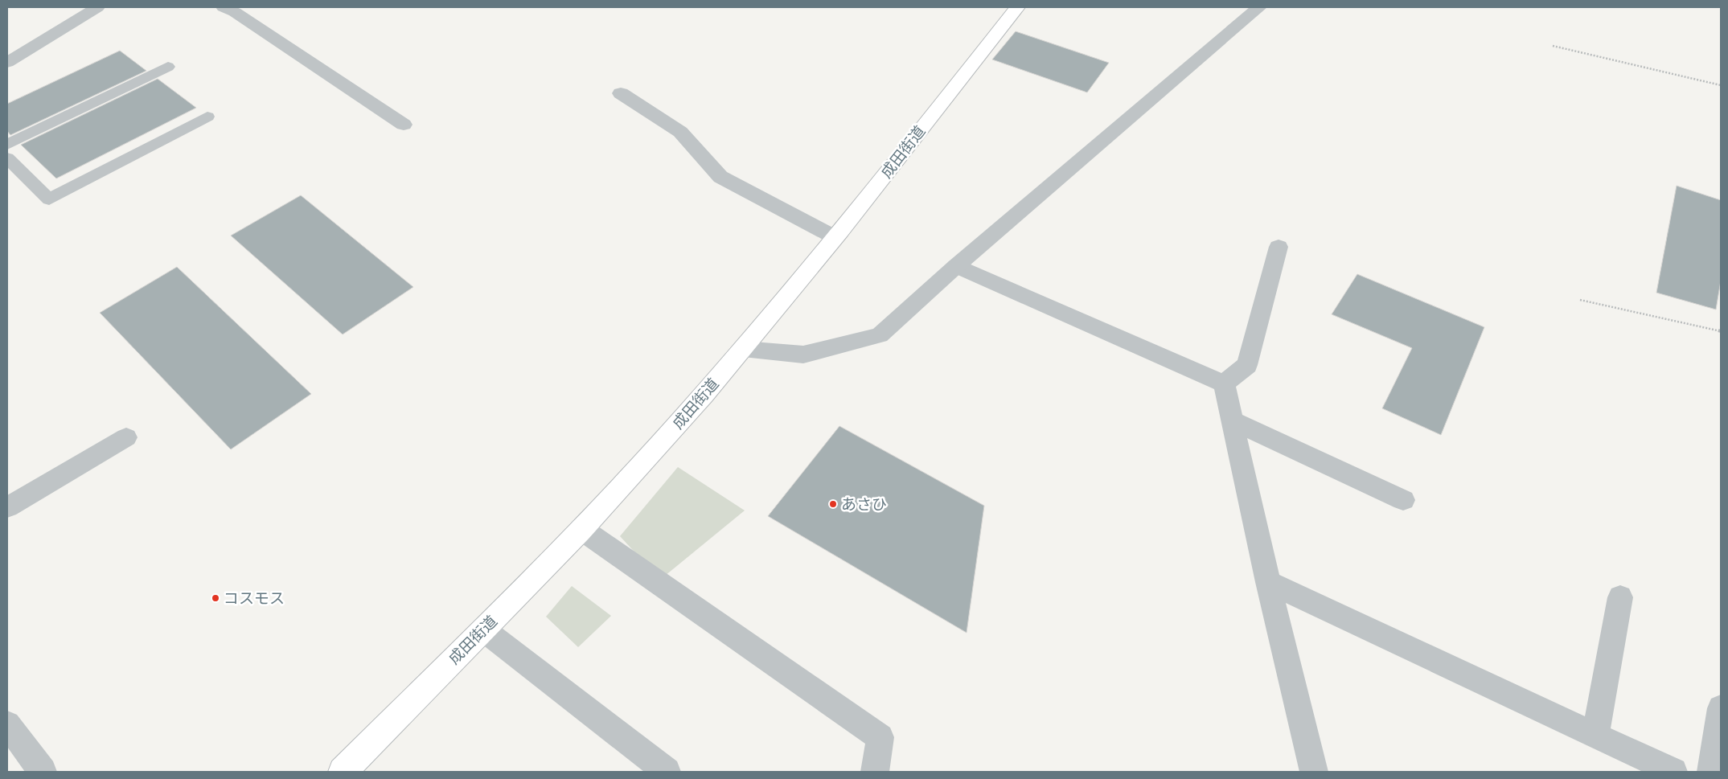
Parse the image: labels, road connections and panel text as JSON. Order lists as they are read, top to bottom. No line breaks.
{"streets":{"highway":["成田街道"]},"places":["あさひ","コスモス"]}
